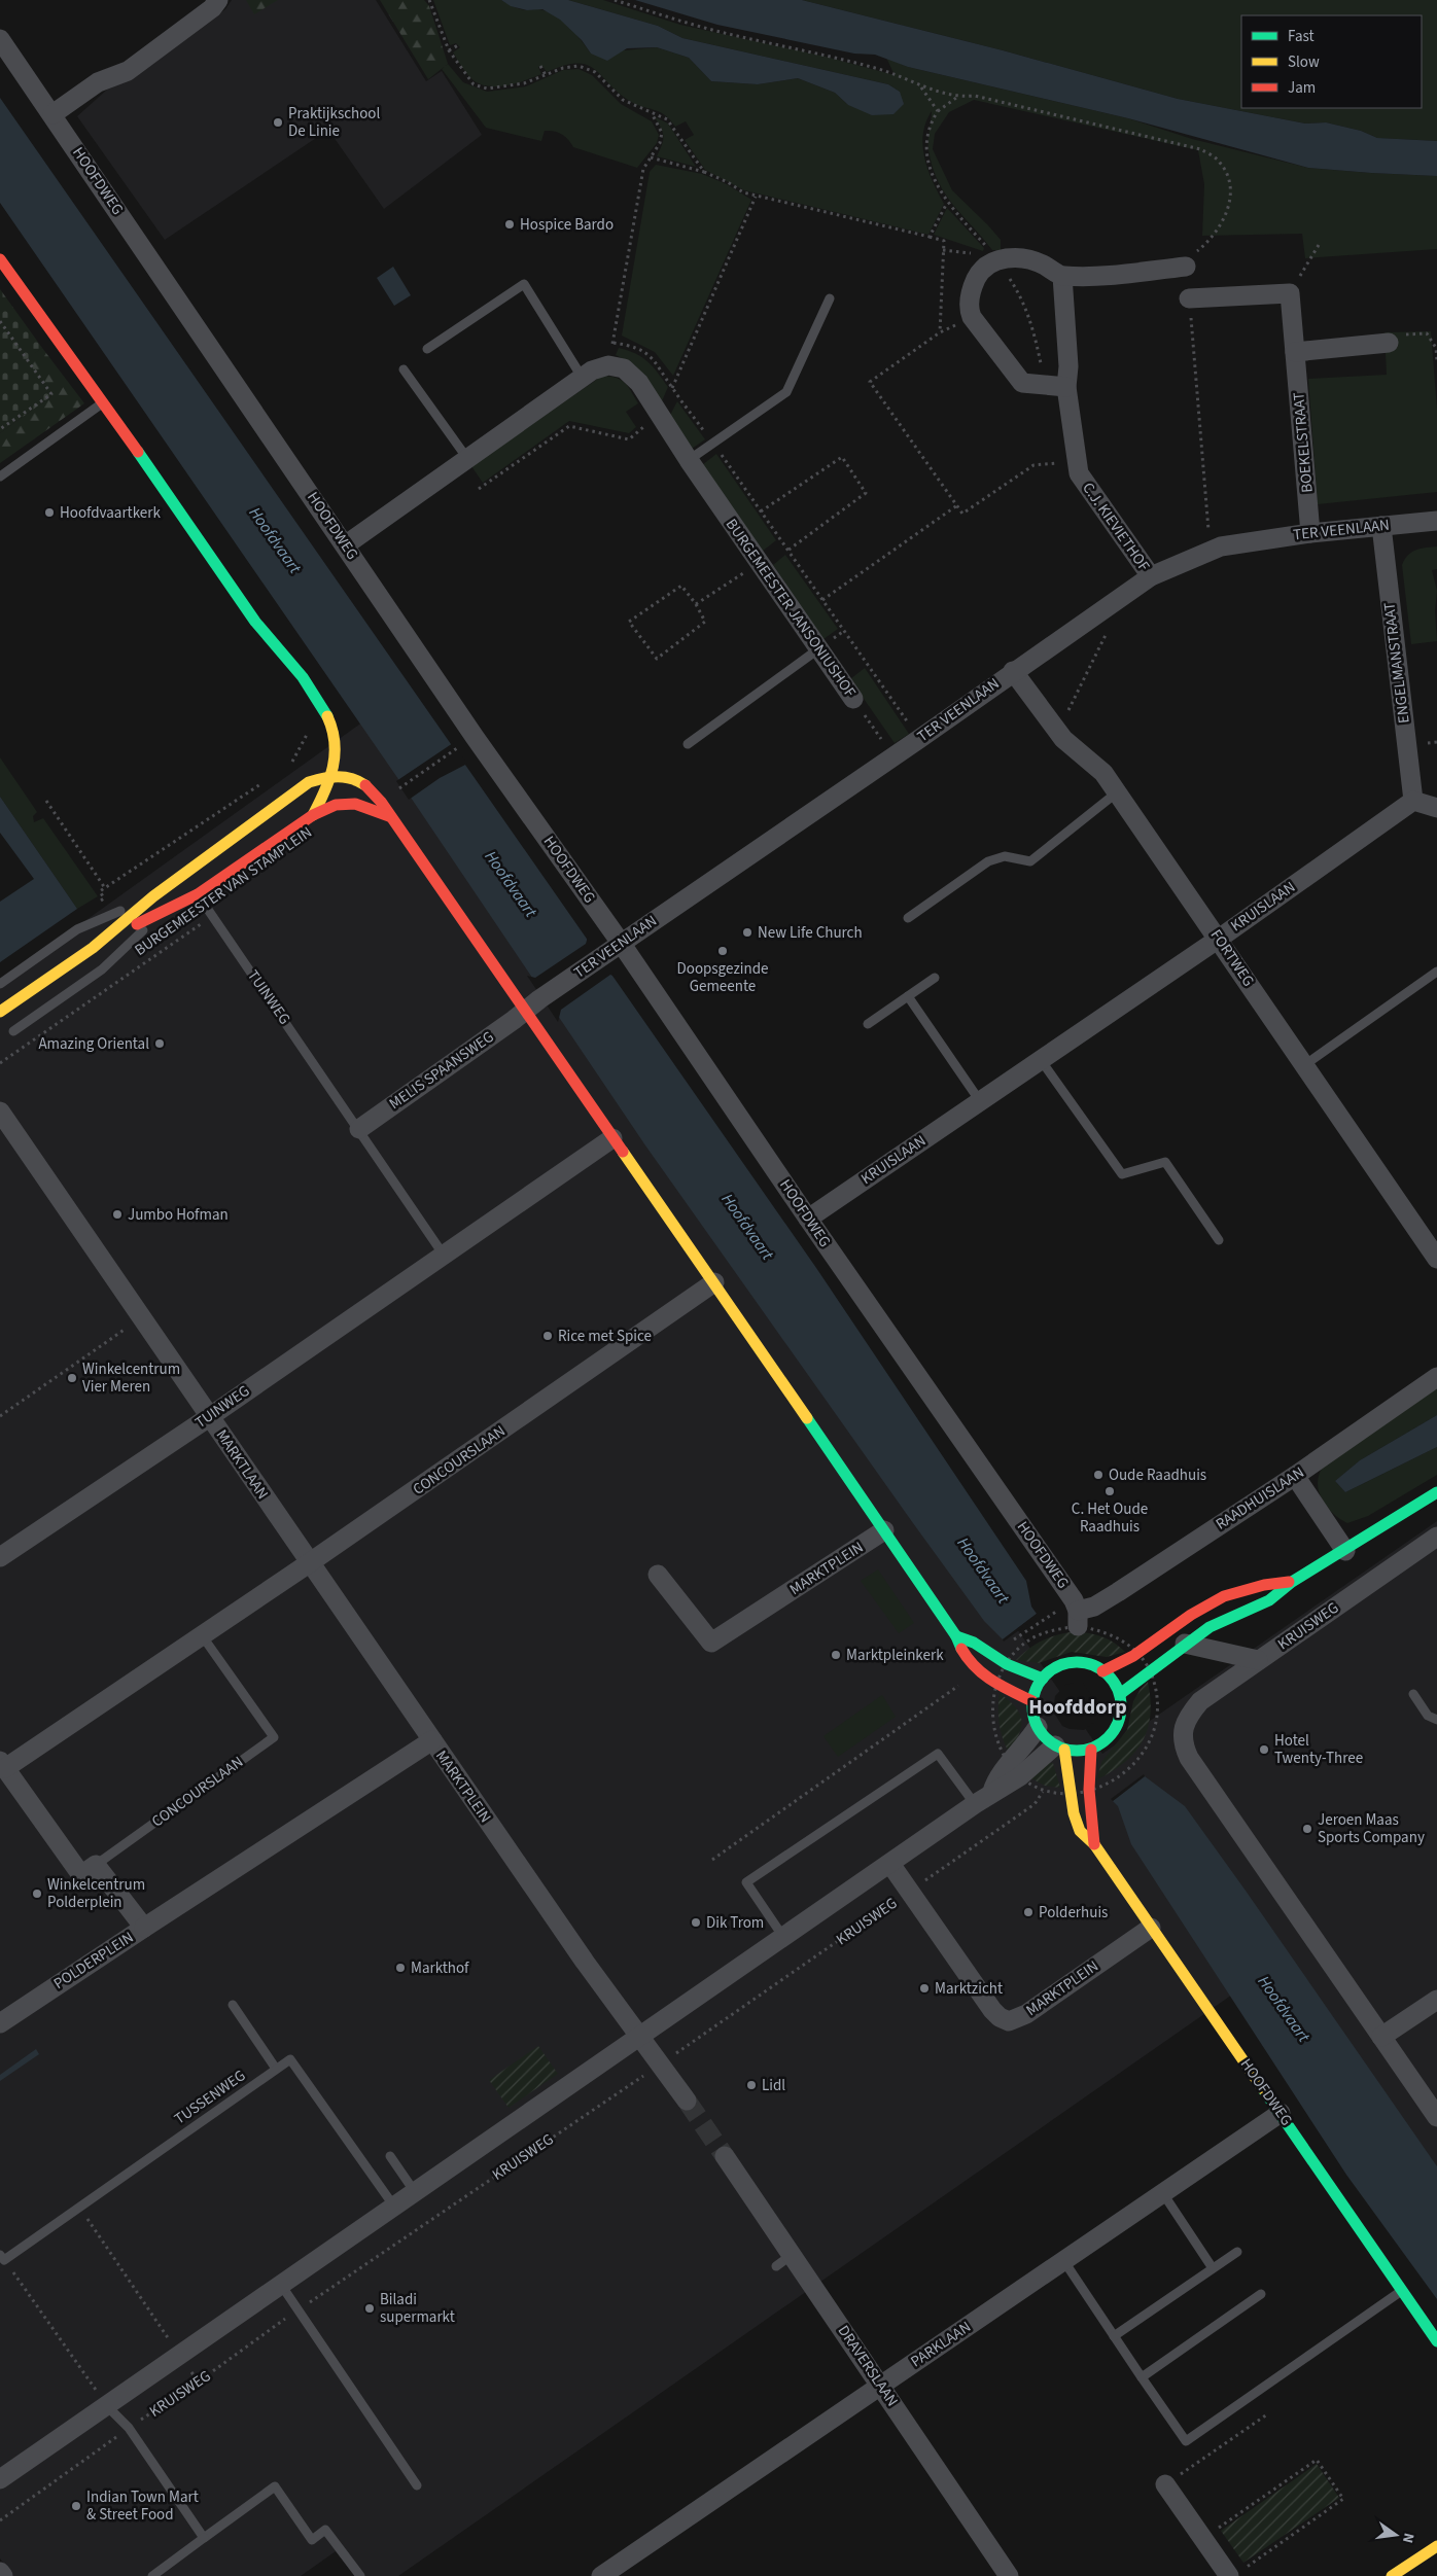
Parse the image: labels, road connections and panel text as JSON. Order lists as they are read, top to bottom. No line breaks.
{"streets":{"street":["HOOFDWEG","BOEKELSTRAAT","C.J. KIEVIETHOF","TER VEENLAAN","BURGEMEESTER JANSONIUSHOF","ENGELMANSTRAAT","BURGEMEESTER VAN STAMPLEIN","KRUISLAAN","FORTWEG","TUINWEG","MELIS SPAANSWEG","CONCOURSLAAN","MARKTLAAN","RAADHUISLAAN","MARKTPLEIN","KRUISWEG","POLDERPLEIN","PARKLAAN","DRAVERSLAAN"],"lane":["TUSSENWEG"]},"crossings":[["HOOFDWEG","TER VEENLAAN"],["HOOFDWEG","KRUISLAAN"],["HOOFDWEG","RAADHUISLAAN"],["HOOFDWEG","MARKTPLEIN"],["HOOFDWEG","KRUISWEG"],["HOOFDWEG","PARKLAAN"],["BOEKELSTRAAT","TER VEENLAAN"],["C.J. KIEVIETHOF","TER VEENLAAN"],["TER VEENLAAN","BURGEMEESTER JANSONIUSHOF"],["TER VEENLAAN","ENGELMANSTRAAT"],["TER VEENLAAN","FORTWEG"],["TER VEENLAAN","MELIS SPAANSWEG"],["ENGELMANSTRAAT","KRUISLAAN"],["BURGEMEESTER VAN STAMPLEIN","TUINWEG"],["KRUISLAAN","FORTWEG"],["TUINWEG","MELIS SPAANSWEG"],["TUINWEG","MARKTLAAN"],["CONCOURSLAAN","MARKTLAAN"],["CONCOURSLAAN","POLDERPLEIN"],["MARKTLAAN","MARKTPLEIN"],["MARKTPLEIN","KRUISWEG"],["MARKTPLEIN","POLDERPLEIN"],["KRUISWEG","TUSSENWEG"],["PARKLAAN","DRAVERSLAAN"]],"districts":["Hoofddorp"],"water":["Hoofdvaart"],"places":["Praktijkschool De Linie","Hospice Bardo","Hoofdvaartkerk","New Life Church","Doopsgezinde Gemeente","Amazing Oriental","Jumbo Hofman","Rice met Spice","Winkelcentrum Vier Meren","Oude Raadhuis","C. Het Oude Raadhuis","Marktpleinkerk","Hotel Twenty-Three","Jeroen Maas Sports Company","Winkelcentrum Polderplein","Polderhuis","Dik Trom","Markthof","Marktzicht","Lidl","Biladi supermarkt","Indian Town Mart & Street Food"],"legend":["Fast","Slow","Jam"],"north":"right"}
